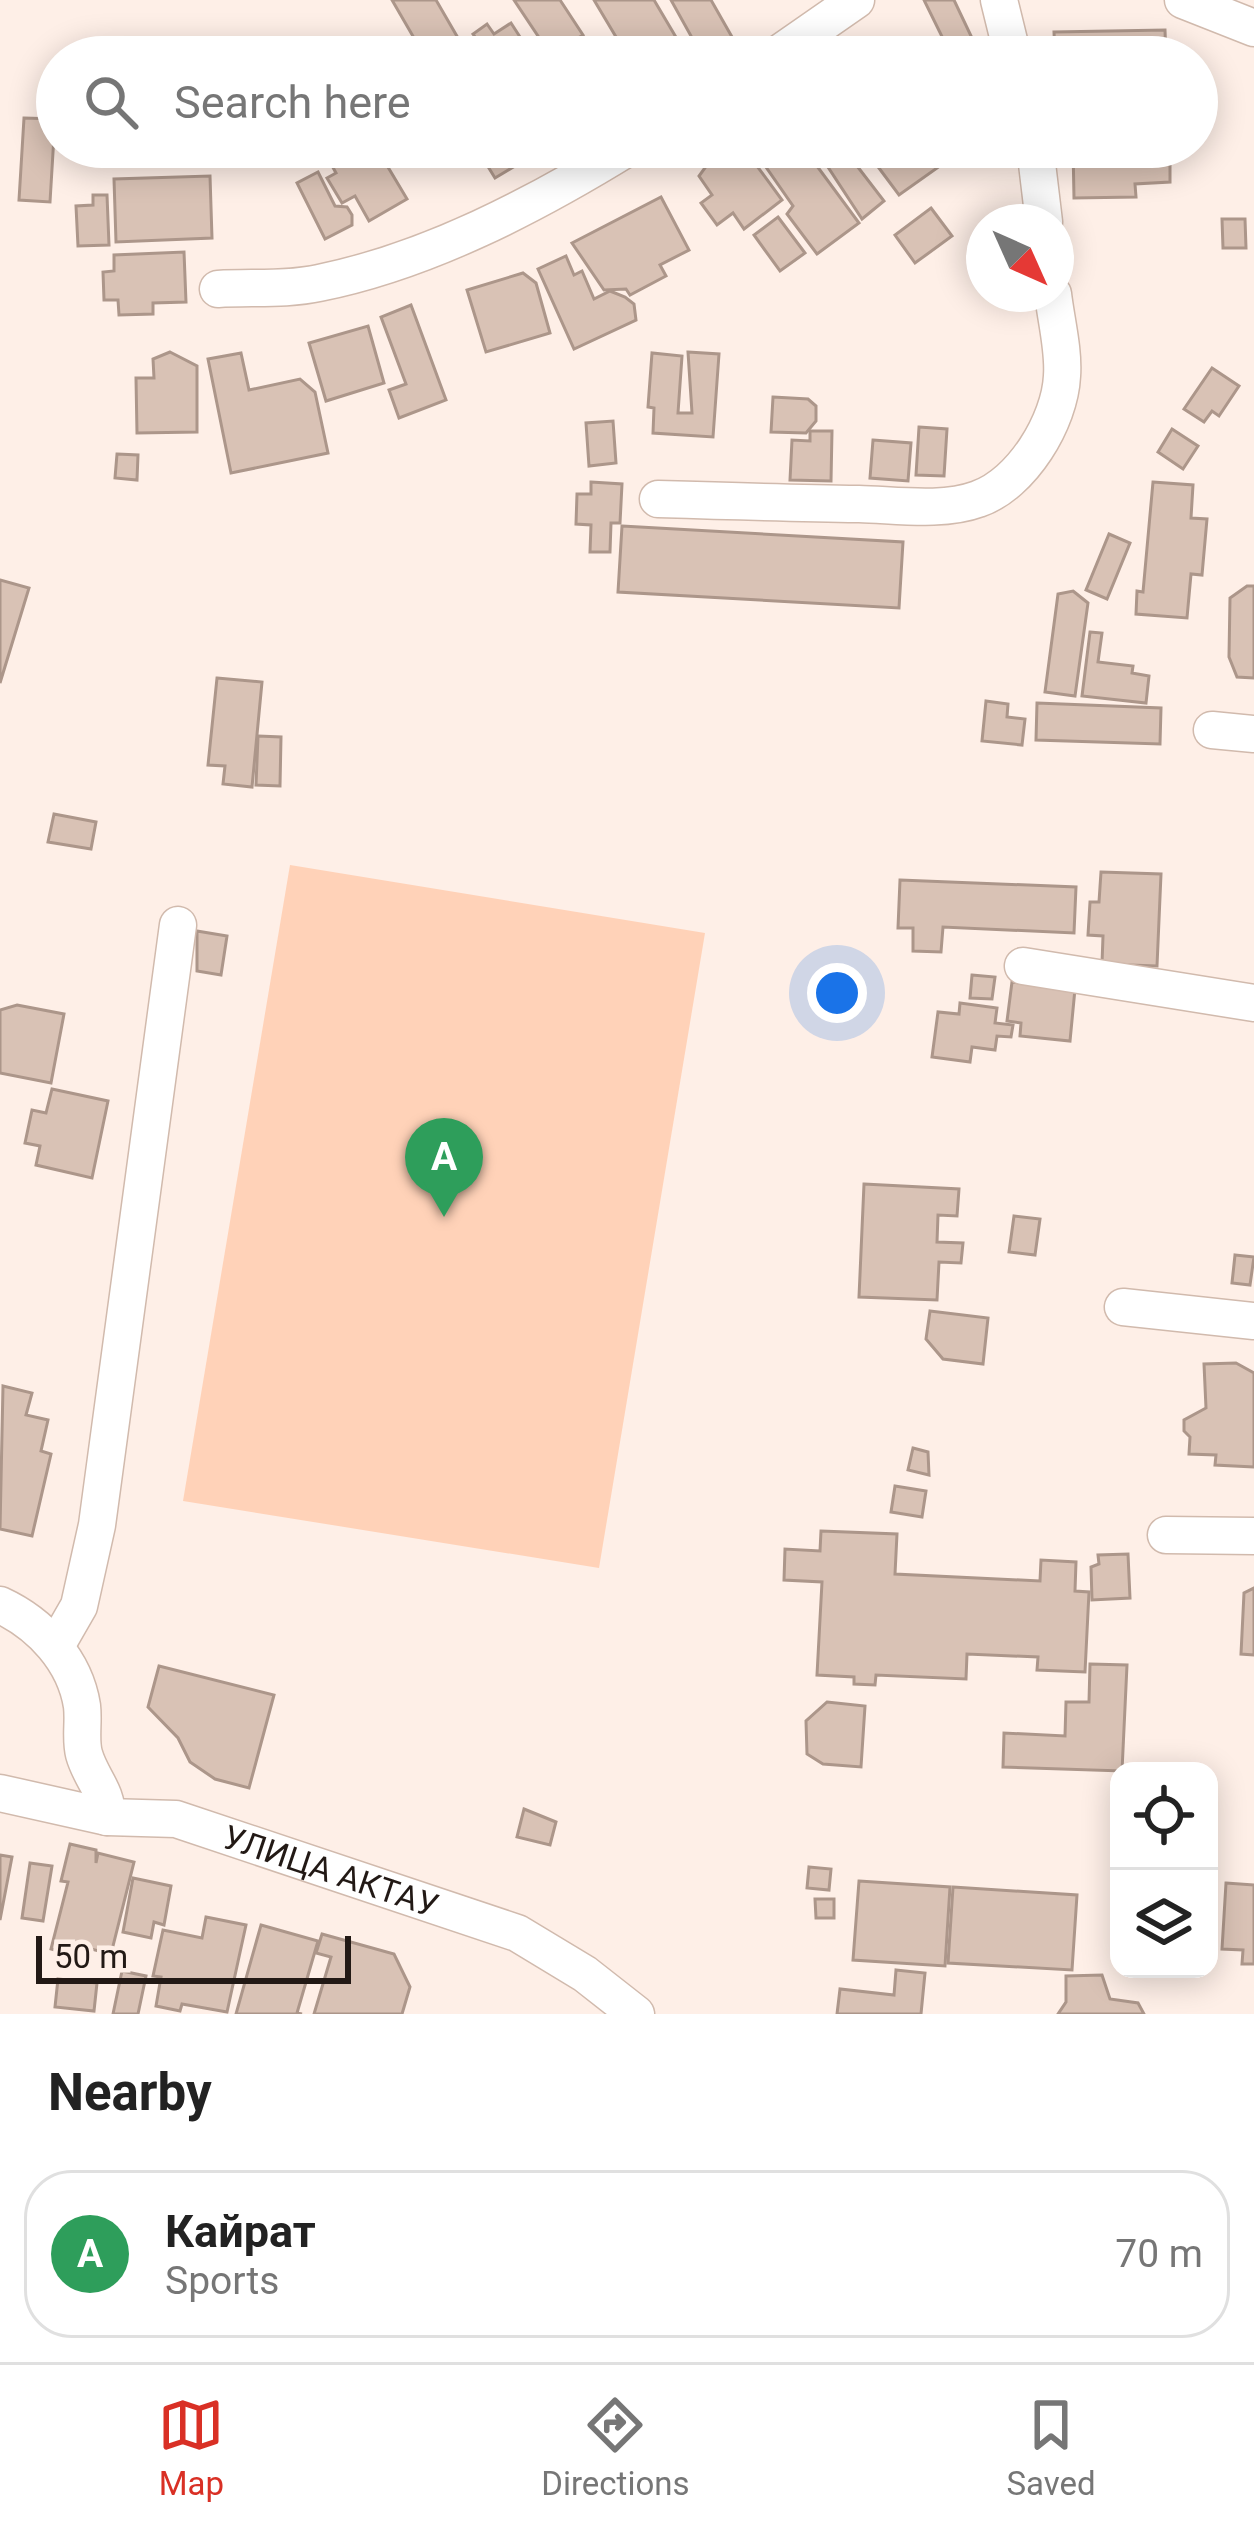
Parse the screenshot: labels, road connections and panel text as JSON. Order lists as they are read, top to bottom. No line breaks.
{"streets":{"street":["УЛИЦА АКТАУ"]},"scale_bar":"50 m","north":"bottom right","page":{"search":"Search here","pins":"A","scale":"50 m","heading":"Nearby","list":[{"mark":"A","name":"Кайрат","note":"Sports","value":"70 m"}],"nav":["Map","Directions","Saved"]}}
